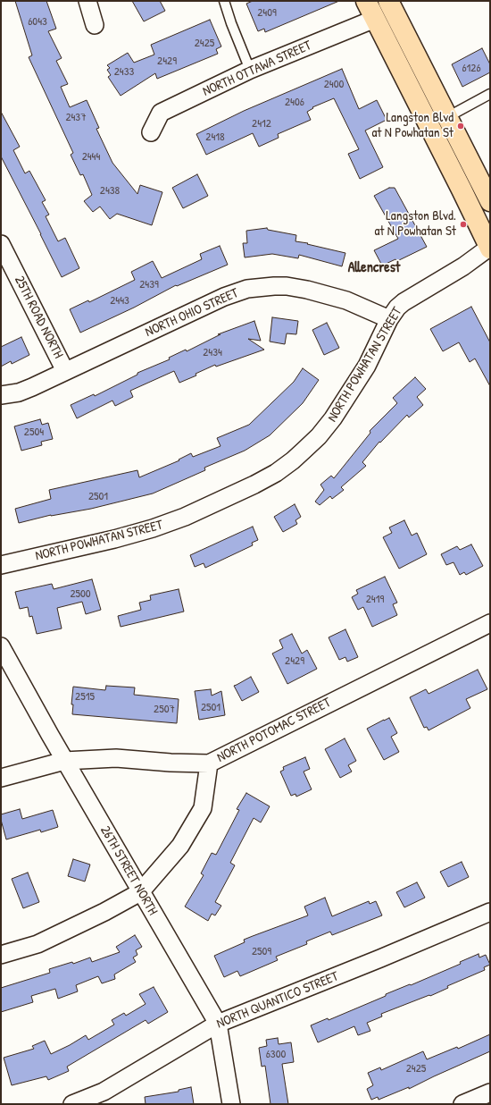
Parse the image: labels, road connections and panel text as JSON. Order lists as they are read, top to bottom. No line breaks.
{"streets":{"street":["NORTH OTTAWA STREET","NORTH OHIO STREET","25TH ROAD NORTH","NORTH POWHATAN STREET","NORTH POTOMAC STREET","26TH STREET NORTH","NORTH QUANTICO STREET"]},"crossings":[["NORTH OHIO STREET","25TH ROAD NORTH"],["NORTH OHIO STREET","NORTH POWHATAN STREET"],["NORTH POTOMAC STREET","26TH STREET NORTH"],["26TH STREET NORTH","NORTH QUANTICO STREET"]],"districts":["Allencrest"],"places":["Langston Blvd at N Powhatan St","Langston Blvd. at N Powhatan St"],"house_numbers":["2409","6043","2425","2429","6126","2433","2400","2406","2437","2412","2418","2444","2438","2439","2443","2434","2504","2501","2500","2419","2429","2515","2501","2507","2509","6300","2425"]}
